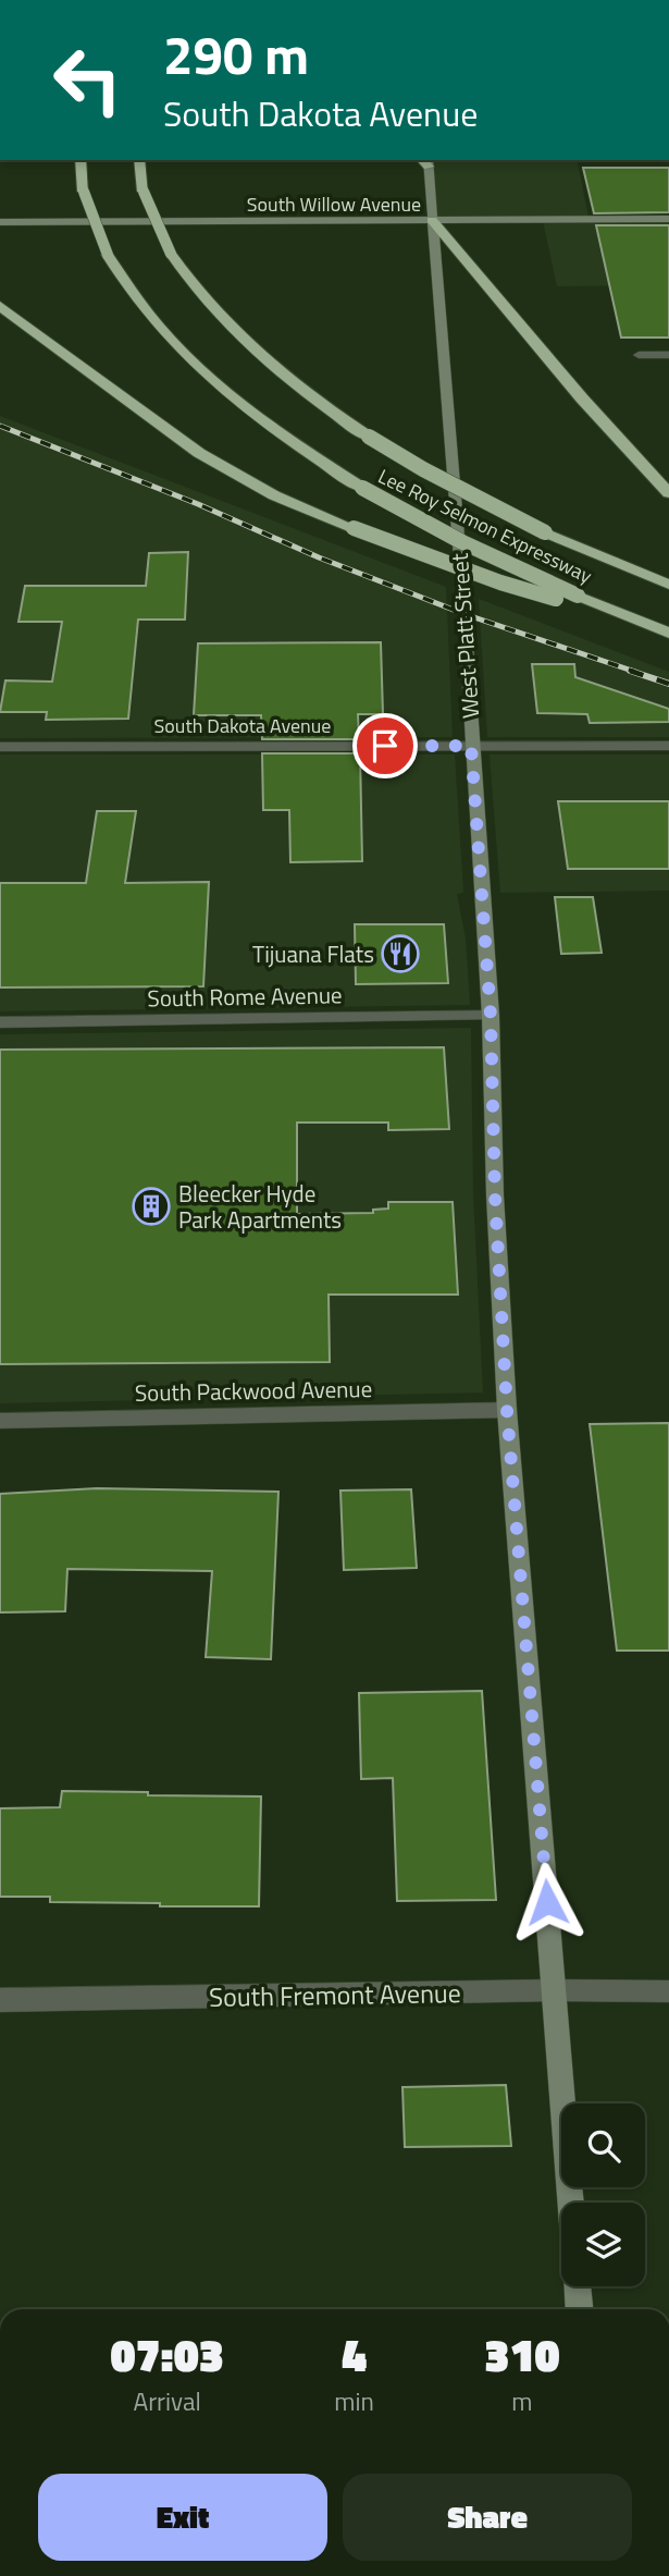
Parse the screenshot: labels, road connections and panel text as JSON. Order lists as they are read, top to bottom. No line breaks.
{"streets":{"highway":["Lee Roy Selmon Expressway"],"main road":["South Willow Avenue","West Platt Street"],"street":["South Dakota Avenue","South Rome Avenue","South Packwood Avenue","South Fremont Avenue"]},"crossings":[["South Willow Avenue","West Platt Street"],["West Platt Street","South Dakota Avenue"],["West Platt Street","South Rome Avenue"],["West Platt Street","South Packwood Avenue"],["West Platt Street","South Fremont Avenue"]],"places":{"restaurant":["Tijuana Flats"],"building":["Bleecker Hyde Park Apartments"]},"page":{"turn":["290 m","South Dakota Avenue"],"eta":["07:03","Arrival","4","min","310","m"],"buttons":["Exit","Share"]}}
